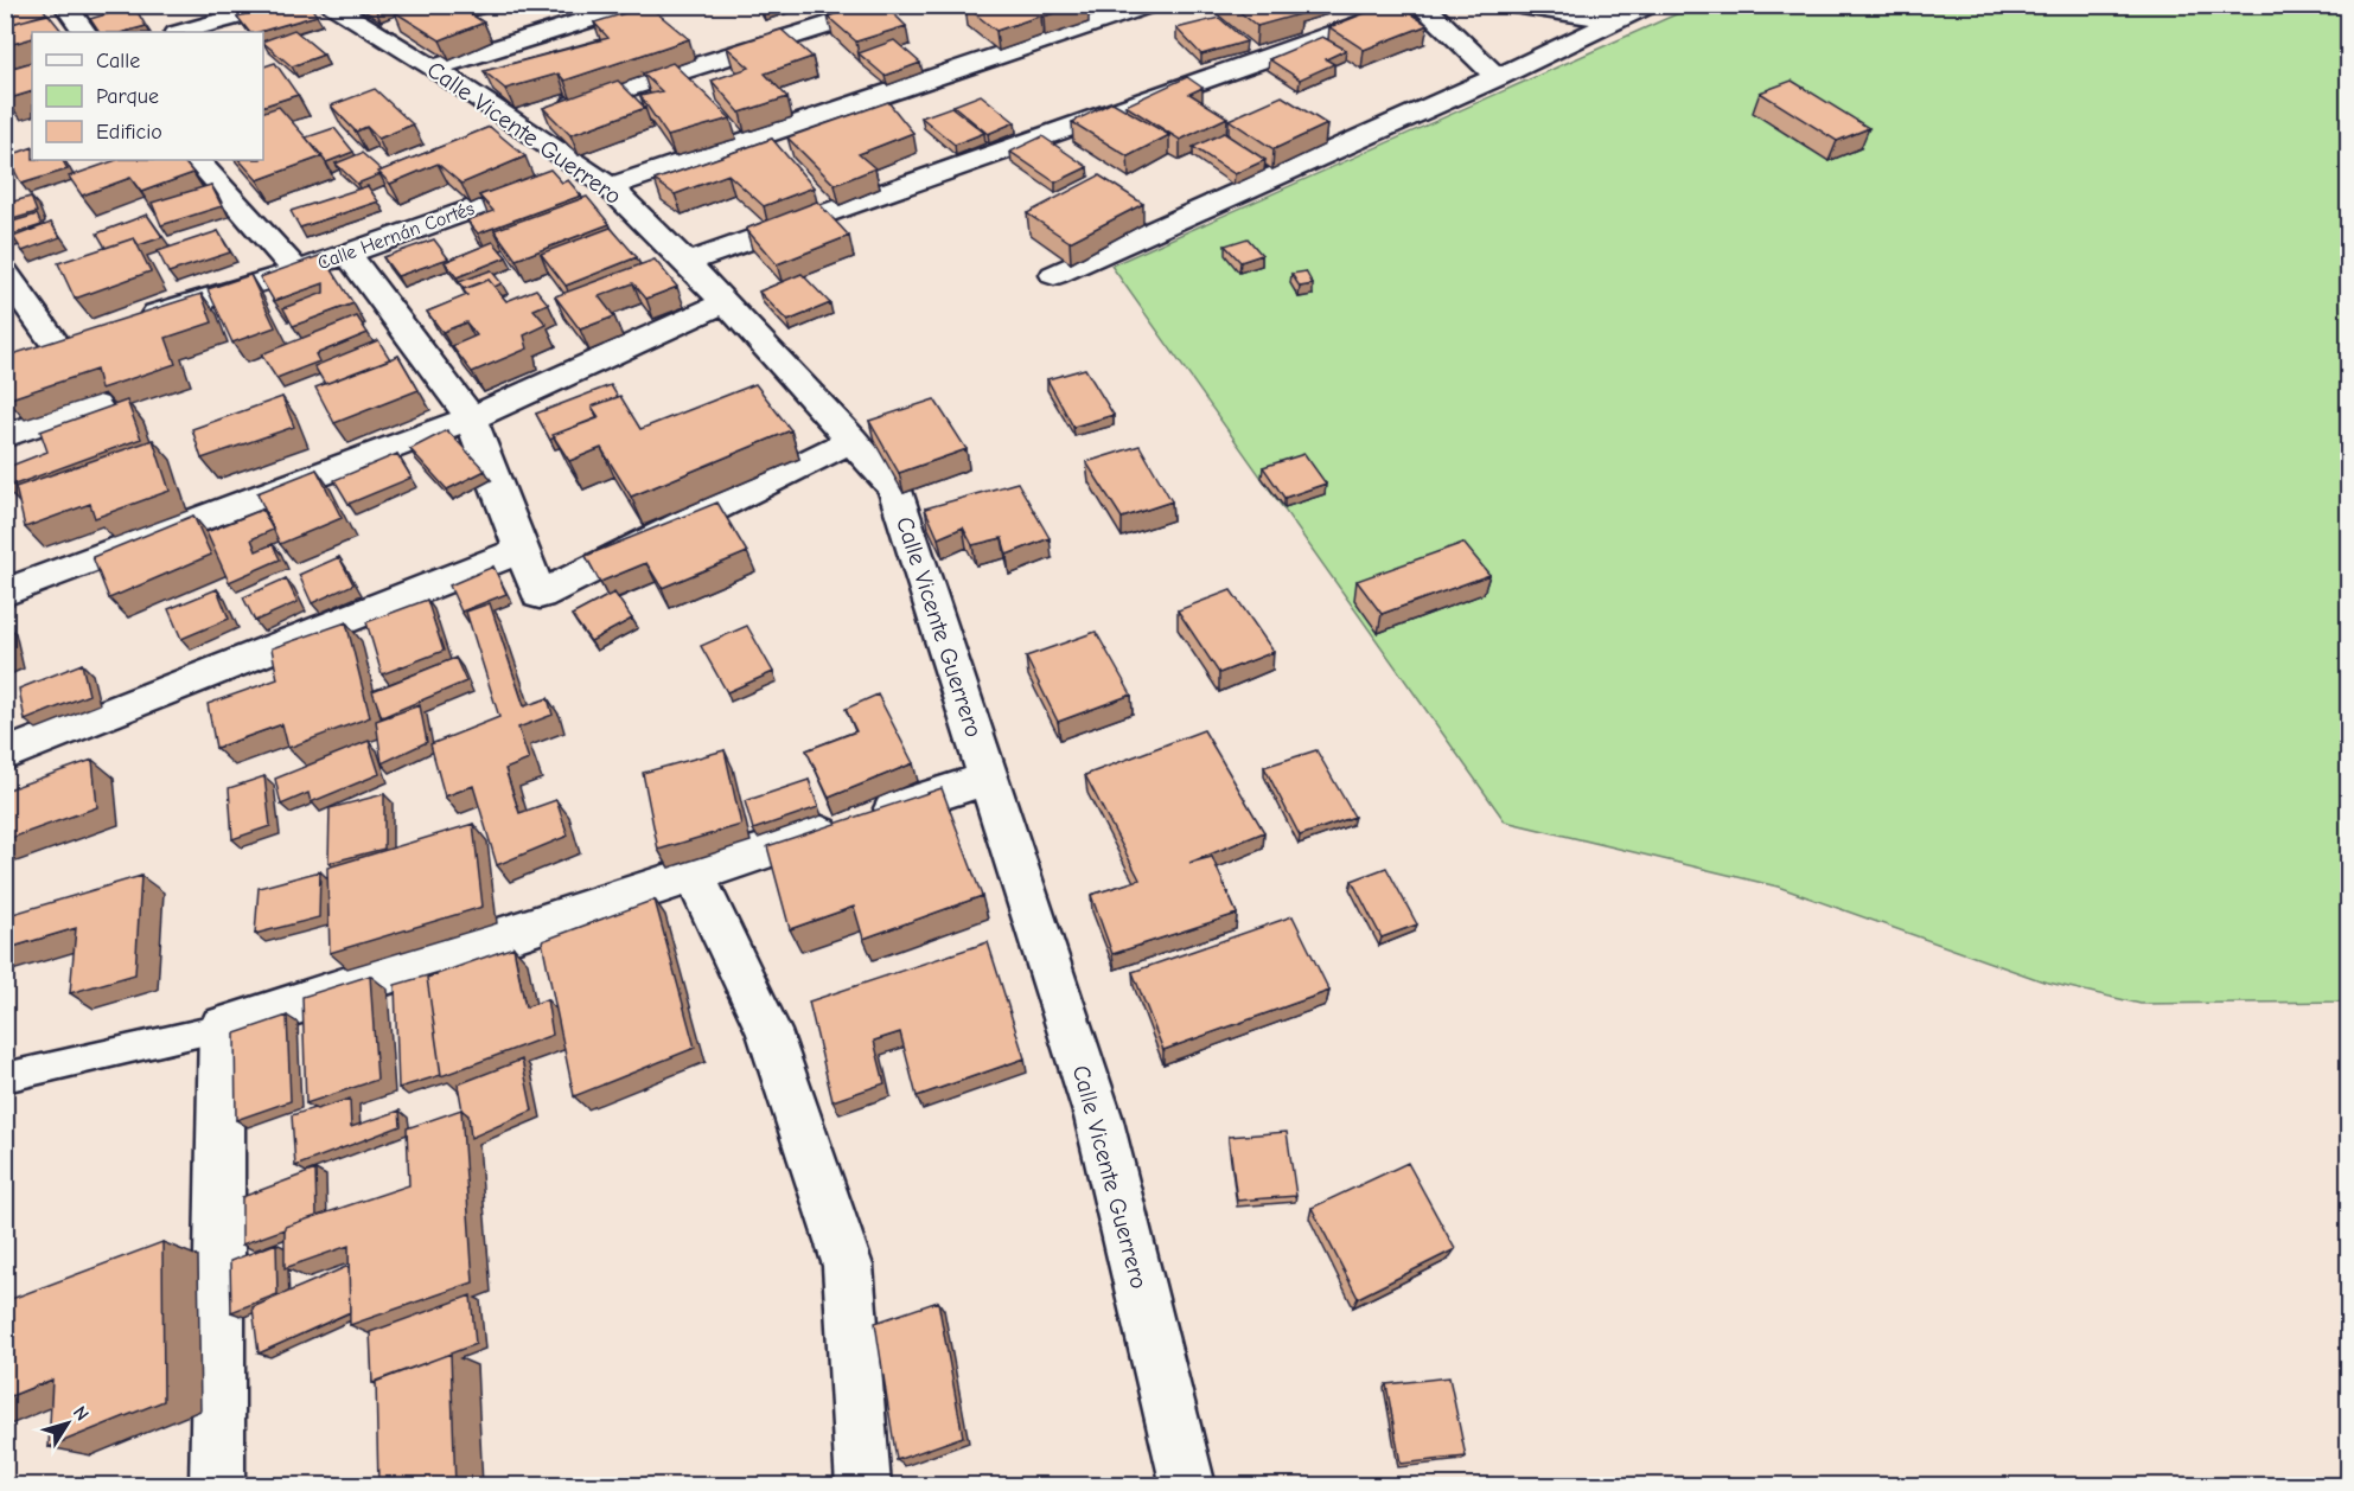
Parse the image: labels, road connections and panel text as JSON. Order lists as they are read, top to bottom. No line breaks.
{"streets":{"street":["Calle Vicente Guerrero","Calle Hernán Cortés"]},"crossings":[["Calle Vicente Guerrero","Calle Hernán Cortés"]],"legend":["Calle","Parque","Edificio"],"north":"top right"}
